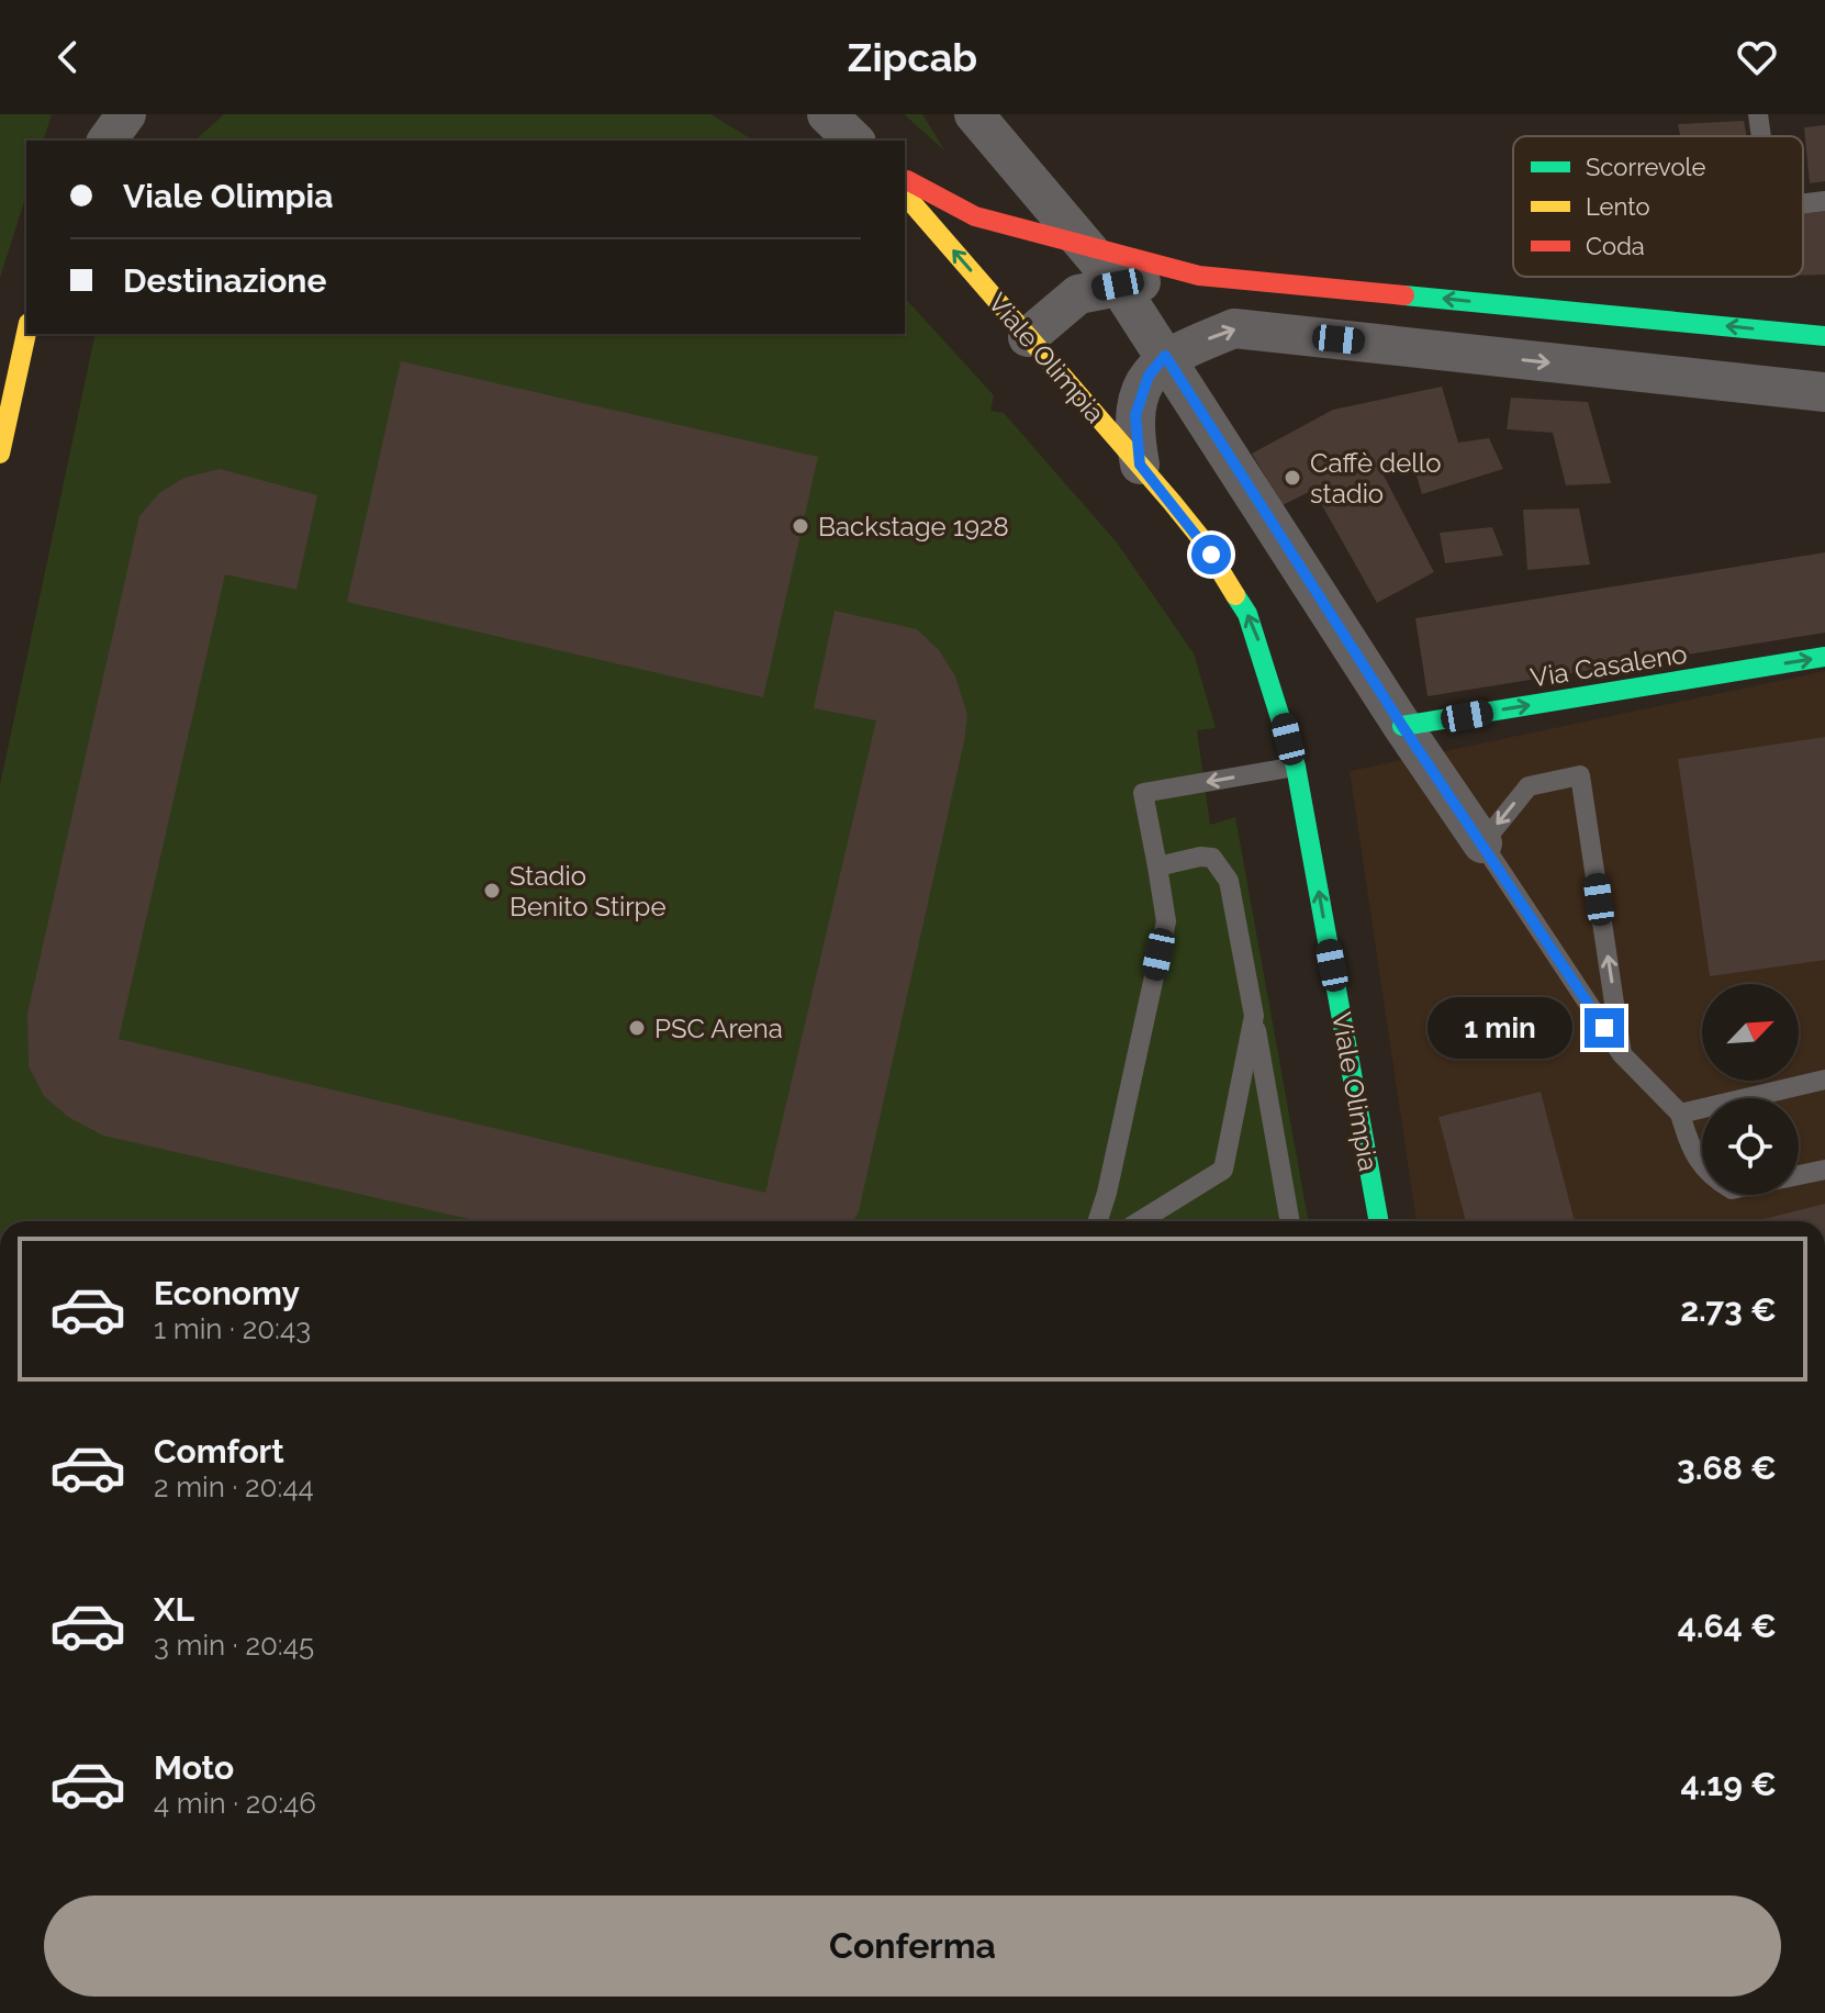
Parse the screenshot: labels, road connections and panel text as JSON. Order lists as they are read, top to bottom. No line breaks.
{"streets":{"street":["Viale Olimpia","Via Casaleno"]},"one_way":["Via Casaleno"],"places":["Caffè dello stadio","Backstage 1928","Stadio Benito Stirpe","PSC Arena"],"legend":["Scorrevole","Lento","Coda"],"north":"top right","page":{"header":"Zipcab","banner":["Viale Olimpia","Destinazione"],"bubble":"1 min","list":[{"name":"Economy","note":"1 min · 20:43","value":"2.73 €"},{"name":"Comfort","note":"2 min · 20:44","value":"3.68 €"},{"name":"XL","note":"3 min · 20:45","value":"4.64 €"},{"name":"Moto","note":"4 min · 20:46","value":"4.19 €"}],"buttons":"Conferma"}}
